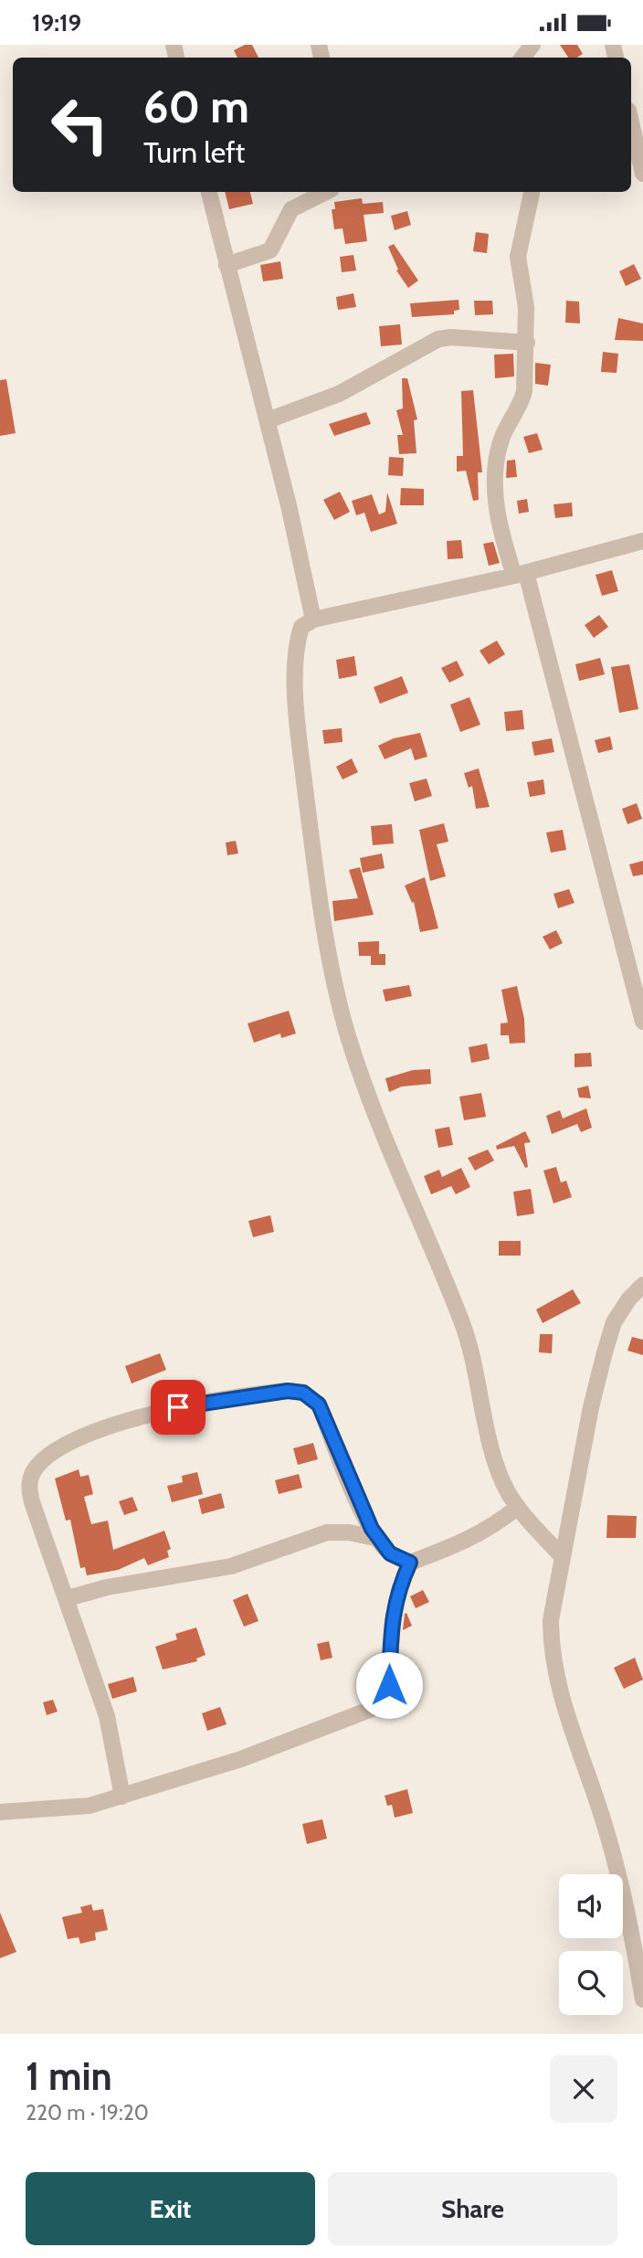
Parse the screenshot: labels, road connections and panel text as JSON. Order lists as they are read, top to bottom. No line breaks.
{"page":{"status":"19:19","turn":["60 m","Turn left"],"heading":["1 min","220 m · 19:20"],"buttons":["Exit","Share"]}}
